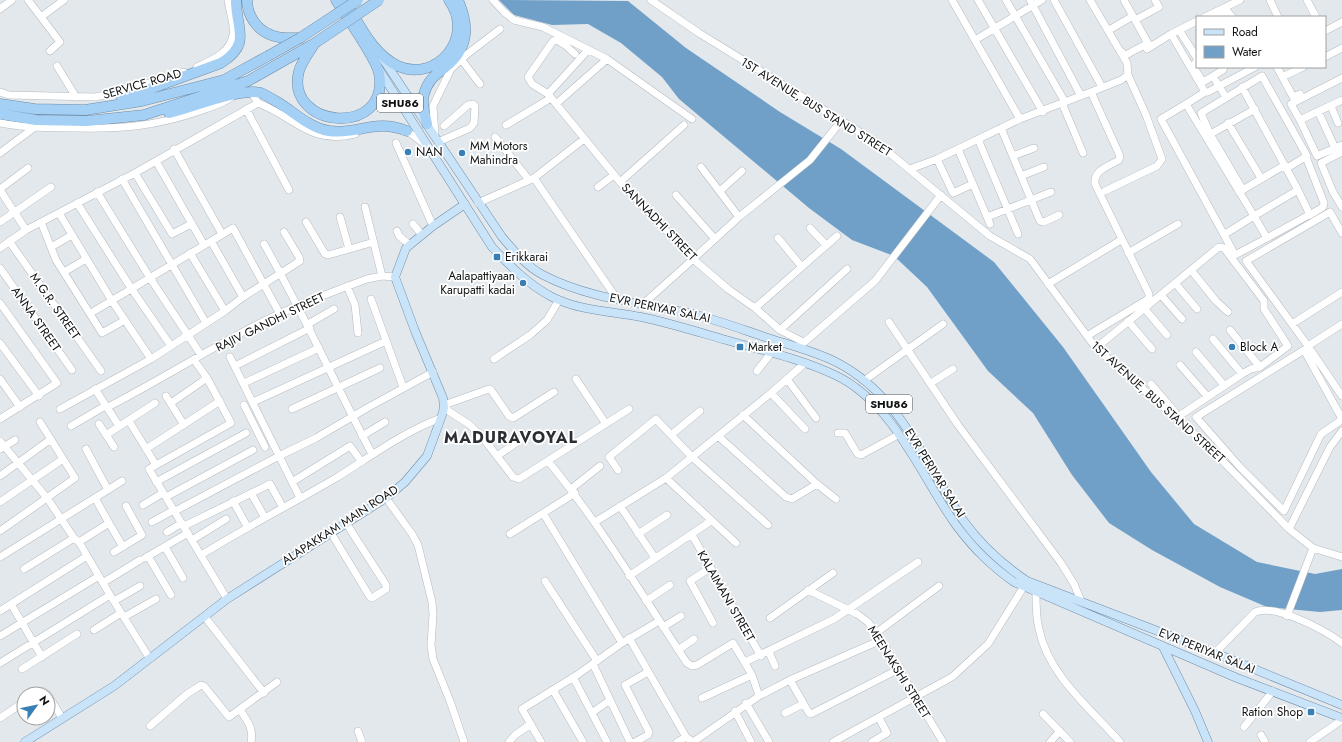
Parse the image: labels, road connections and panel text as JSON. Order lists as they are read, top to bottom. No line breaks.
{"streets":{"highway":["SHU86"],"main road":["EVR PERIYAR SALAI","ALAPAKKAM MAIN ROAD"],"street":["SERVICE ROAD","1ST AVENUE, BUS STAND STREET","SANNADHI STREET","M.G.R. STREET","ANNA STREET","RAJIV GANDHI STREET","KALAIMANI STREET","MEENAKSHI STREET"]},"crossings":[["SHU86","EVR PERIYAR SALAI"],["SANNADHI STREET","EVR PERIYAR SALAI"]],"districts":["MADURAVOYAL"],"places":{"other":["NAN","MM Motors Mahindra","Aalapattiyaan Karupatti kadai","Block A"],"transit":["Erikkarai","Market","Ration Shop"]},"legend":["Road","Water"],"north":"top right"}
